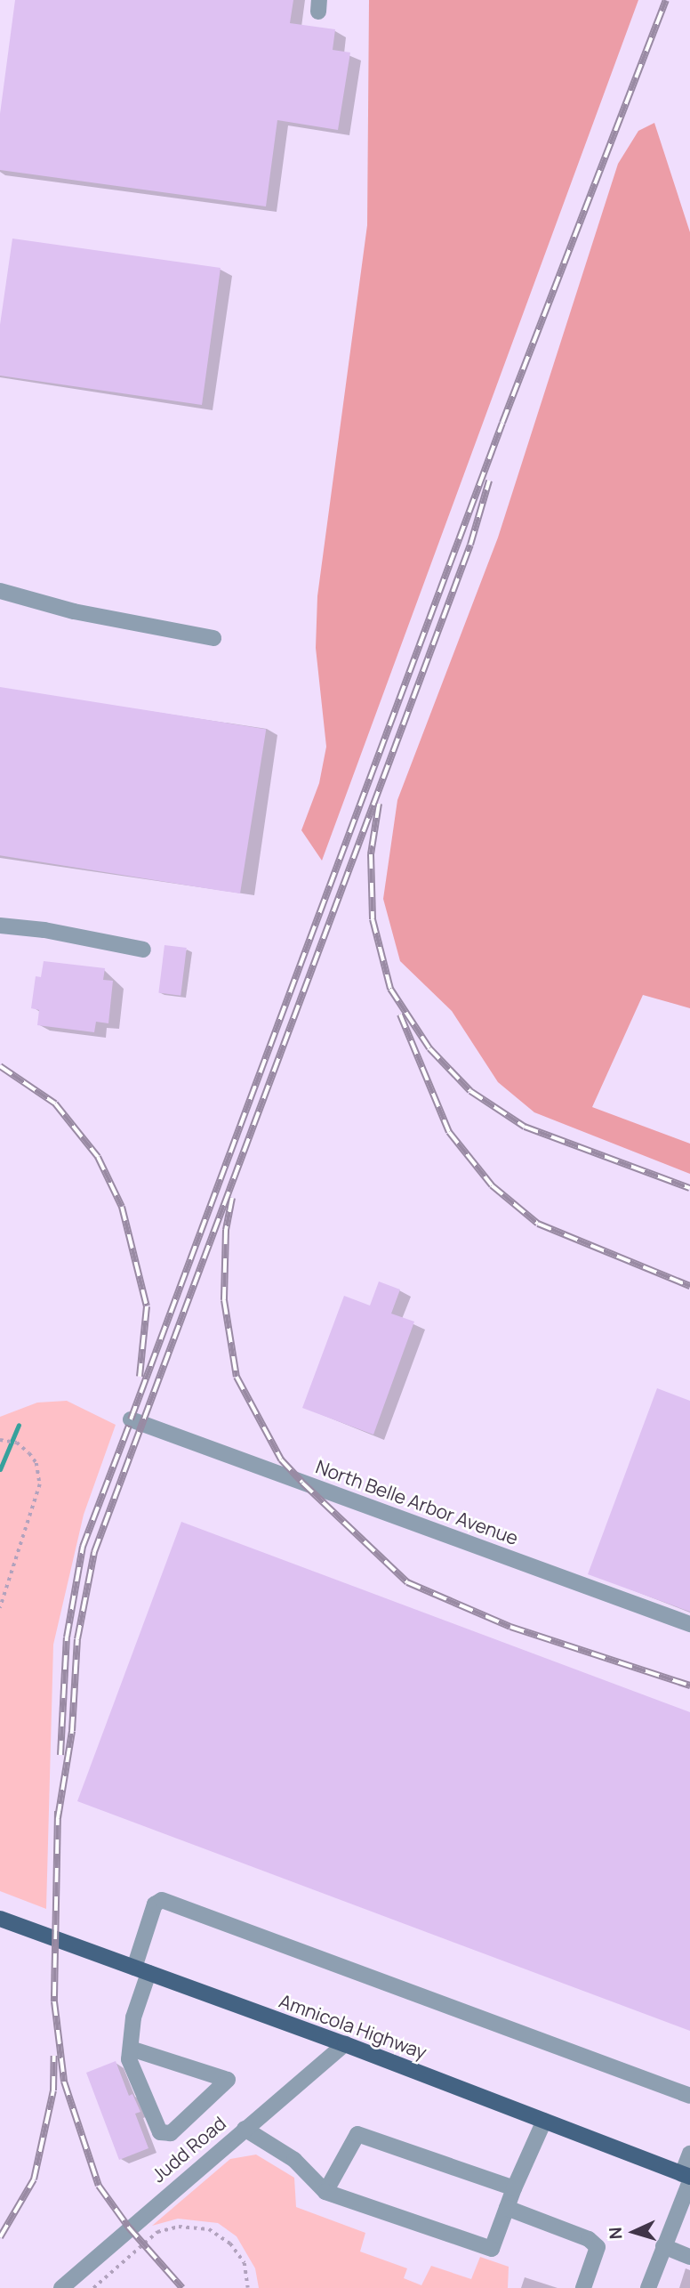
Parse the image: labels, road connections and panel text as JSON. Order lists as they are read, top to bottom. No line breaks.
{"streets":{"main road":["Amnicola Highway"],"street":["North Belle Arbor Avenue","Judd Road"]},"crossings":[["Amnicola Highway","Judd Road"]],"north":"left"}
